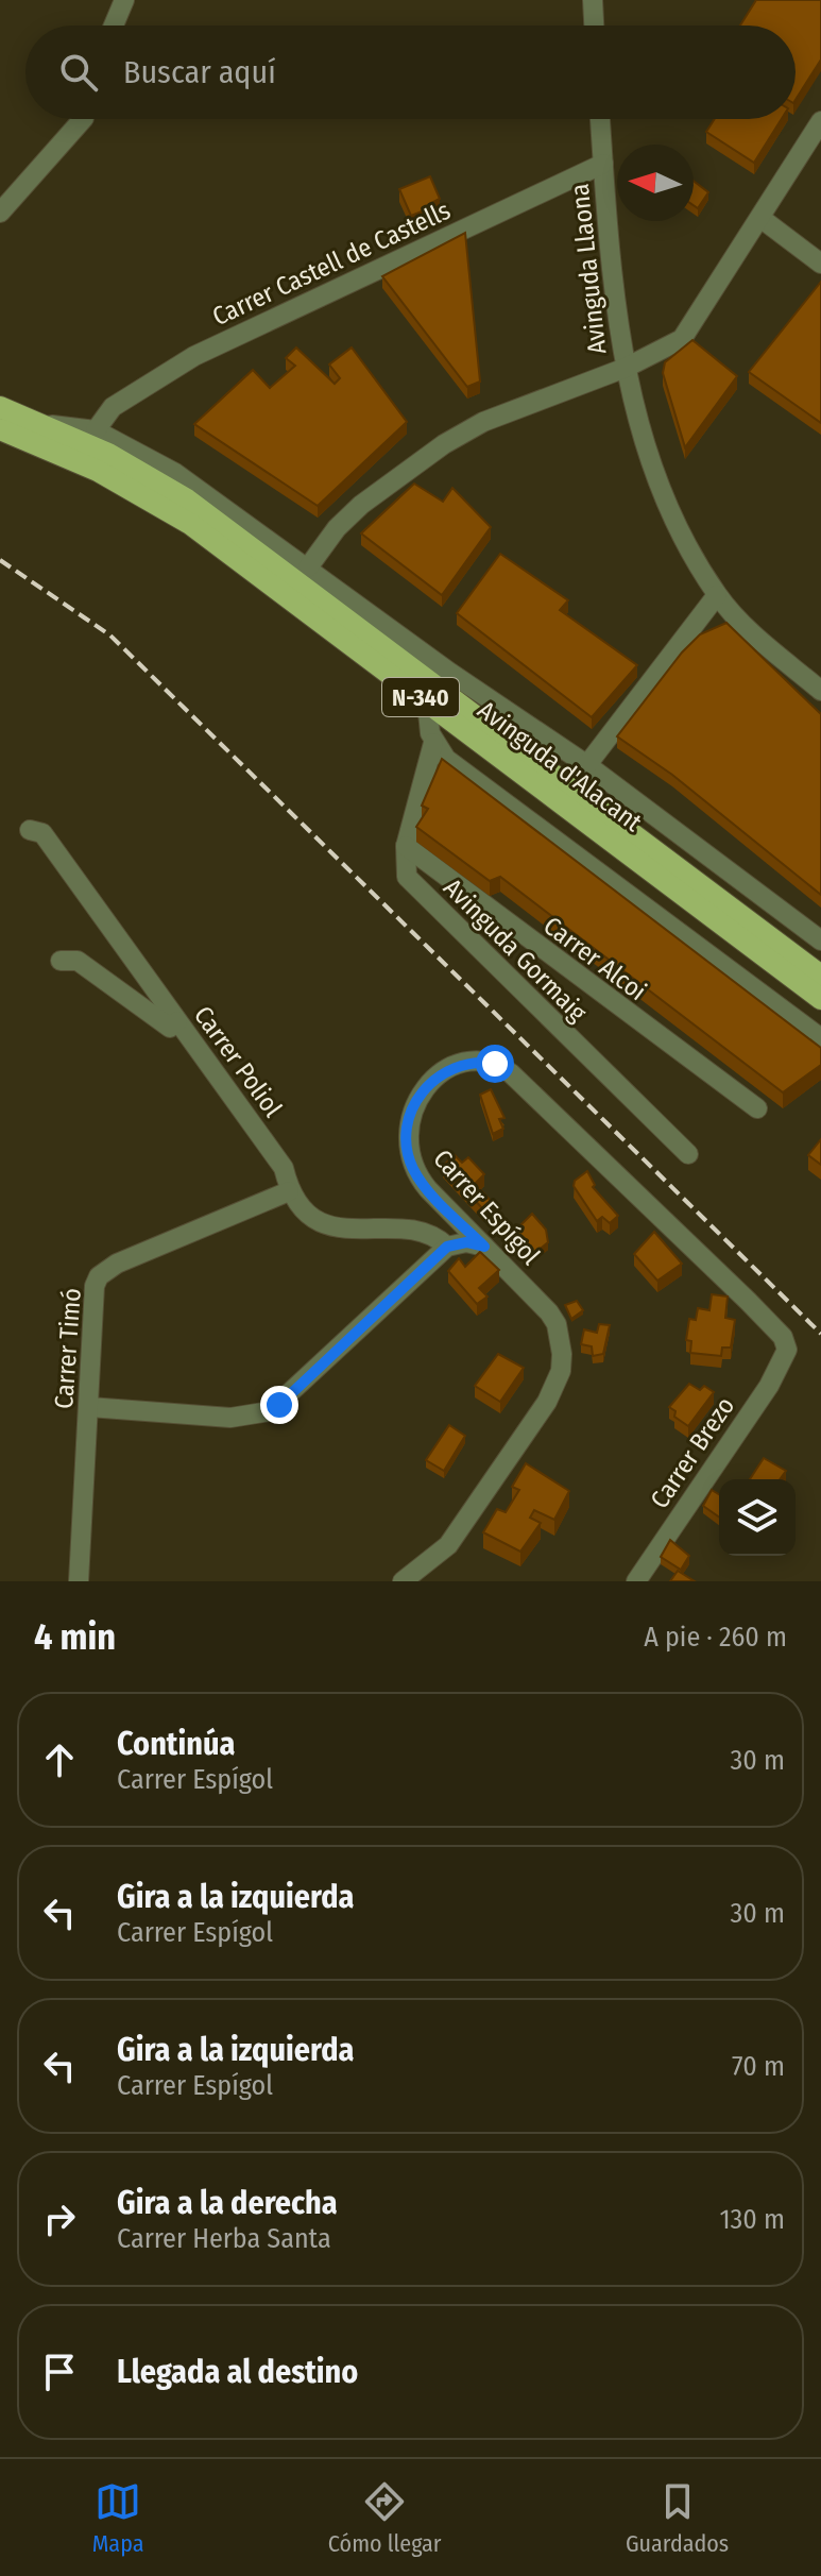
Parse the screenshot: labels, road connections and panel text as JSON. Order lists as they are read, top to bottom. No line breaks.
{"streets":{"main road":["N-340","Avinguda d'Alacant"],"street":["Carrer Castell de Castells","Avinguda Llaona","Avinguda Gormaig","Carrer Alcoi","Carrer Poliol","Carrer Espígol","Carrer Timó","Carrer Brezo"]},"crossings":[["Carrer Castell de Castells","Avinguda Llaona"],["Avinguda Gormaig","Carrer Alcoi"],["Carrer Poliol","Carrer Espígol"],["Carrer Poliol","Carrer Timó"],["Carrer Espígol","Carrer Brezo"]],"north":"left","page":{"search":"Buscar aquí","heading":["4 min","A pie · 260 m"],"list":[["Continúa","Carrer Espígol","30 m"],["Gira a la izquierda","Carrer Espígol","30 m"],["Gira a la izquierda","Carrer Espígol","70 m"],["Gira a la derecha","Carrer Herba Santa","130 m"],"Llegada al destino"],"nav":["Mapa","Cómo llegar","Guardados"]}}
